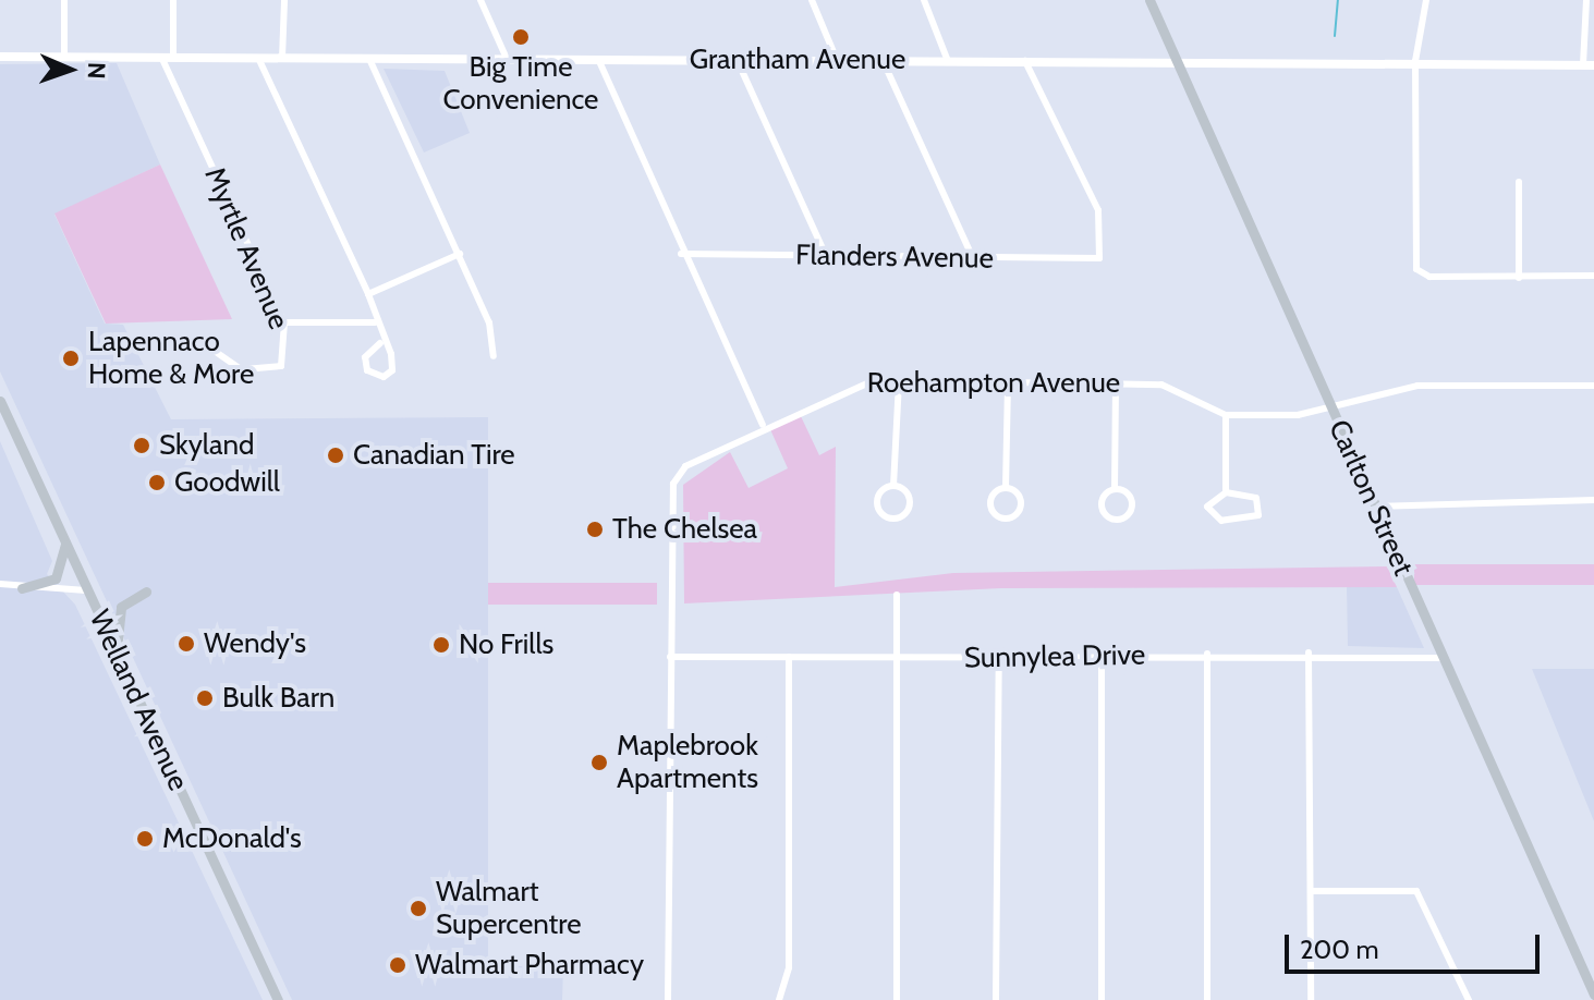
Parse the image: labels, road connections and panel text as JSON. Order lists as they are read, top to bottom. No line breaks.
{"streets":{"main road":["Carlton Street","Welland Avenue"],"street":["Grantham Avenue","Myrtle Avenue","Flanders Avenue","Roehampton Avenue","Sunnylea Drive"]},"crossings":[["Grantham Avenue","Myrtle Avenue"],["Grantham Avenue","Flanders Avenue"],["Grantham Avenue","Carlton Street"],["Roehampton Avenue","Carlton Street"],["Roehampton Avenue","Sunnylea Drive"],["Carlton Street","Sunnylea Drive"]],"places":["Big Time Convenience","Lapennaco Home & More","Skyland","Canadian Tire","Goodwill","The Chelsea","Wendy's","No Frills","Bulk Barn","Maplebrook Apartments","McDonald's","Walmart Supercentre","Walmart Pharmacy"],"scale_bar":"200 m","north":"right"}
